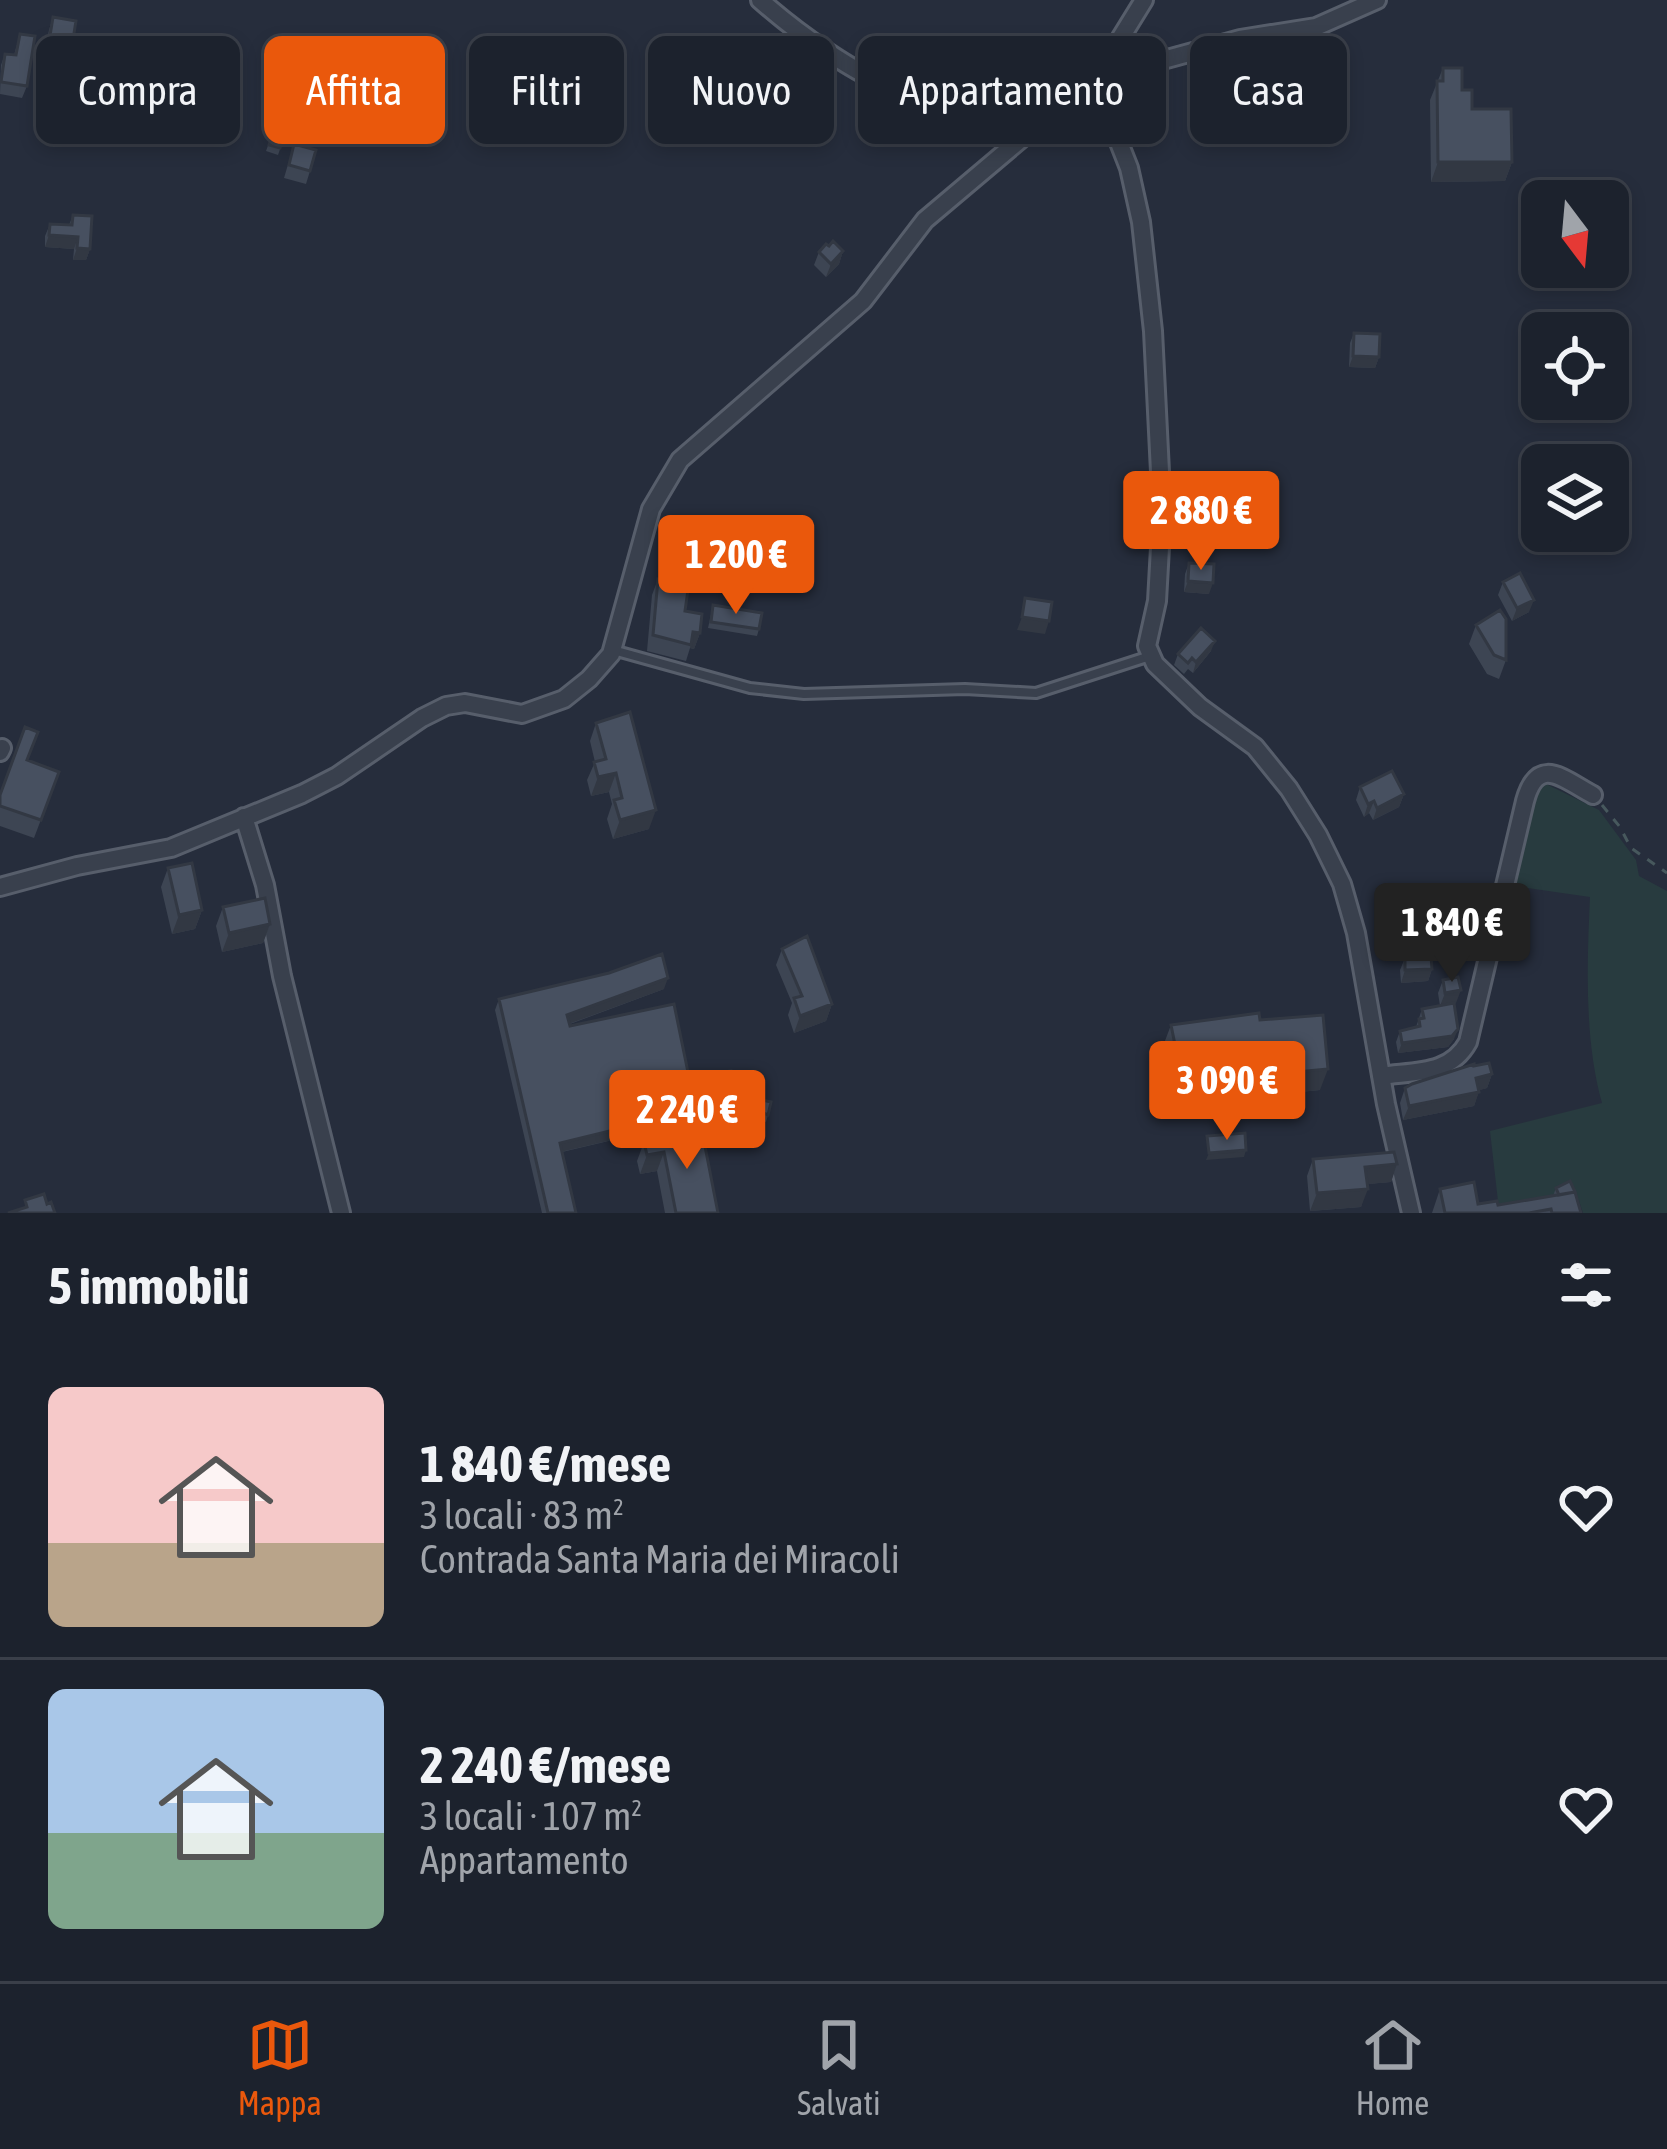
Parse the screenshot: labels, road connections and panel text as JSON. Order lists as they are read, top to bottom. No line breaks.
{"north":"bottom","page":{"chip":["Compra","Affitta","Filtri","Nuovo","Appartamento","Casa"],"price":["2 880 €","1 200 €","1 840 €","3 090 €","2 240 €"],"heading":"5 immobili","list":[{"name":"1 840 €/mese","note":"3 locali · 83 m² · Contrada Santa Maria dei Miracoli"},{"name":"2 240 €/mese","note":"3 locali · 107 m² · Appartamento"}],"tabs":["Mappa","Salvati","Home"]}}
